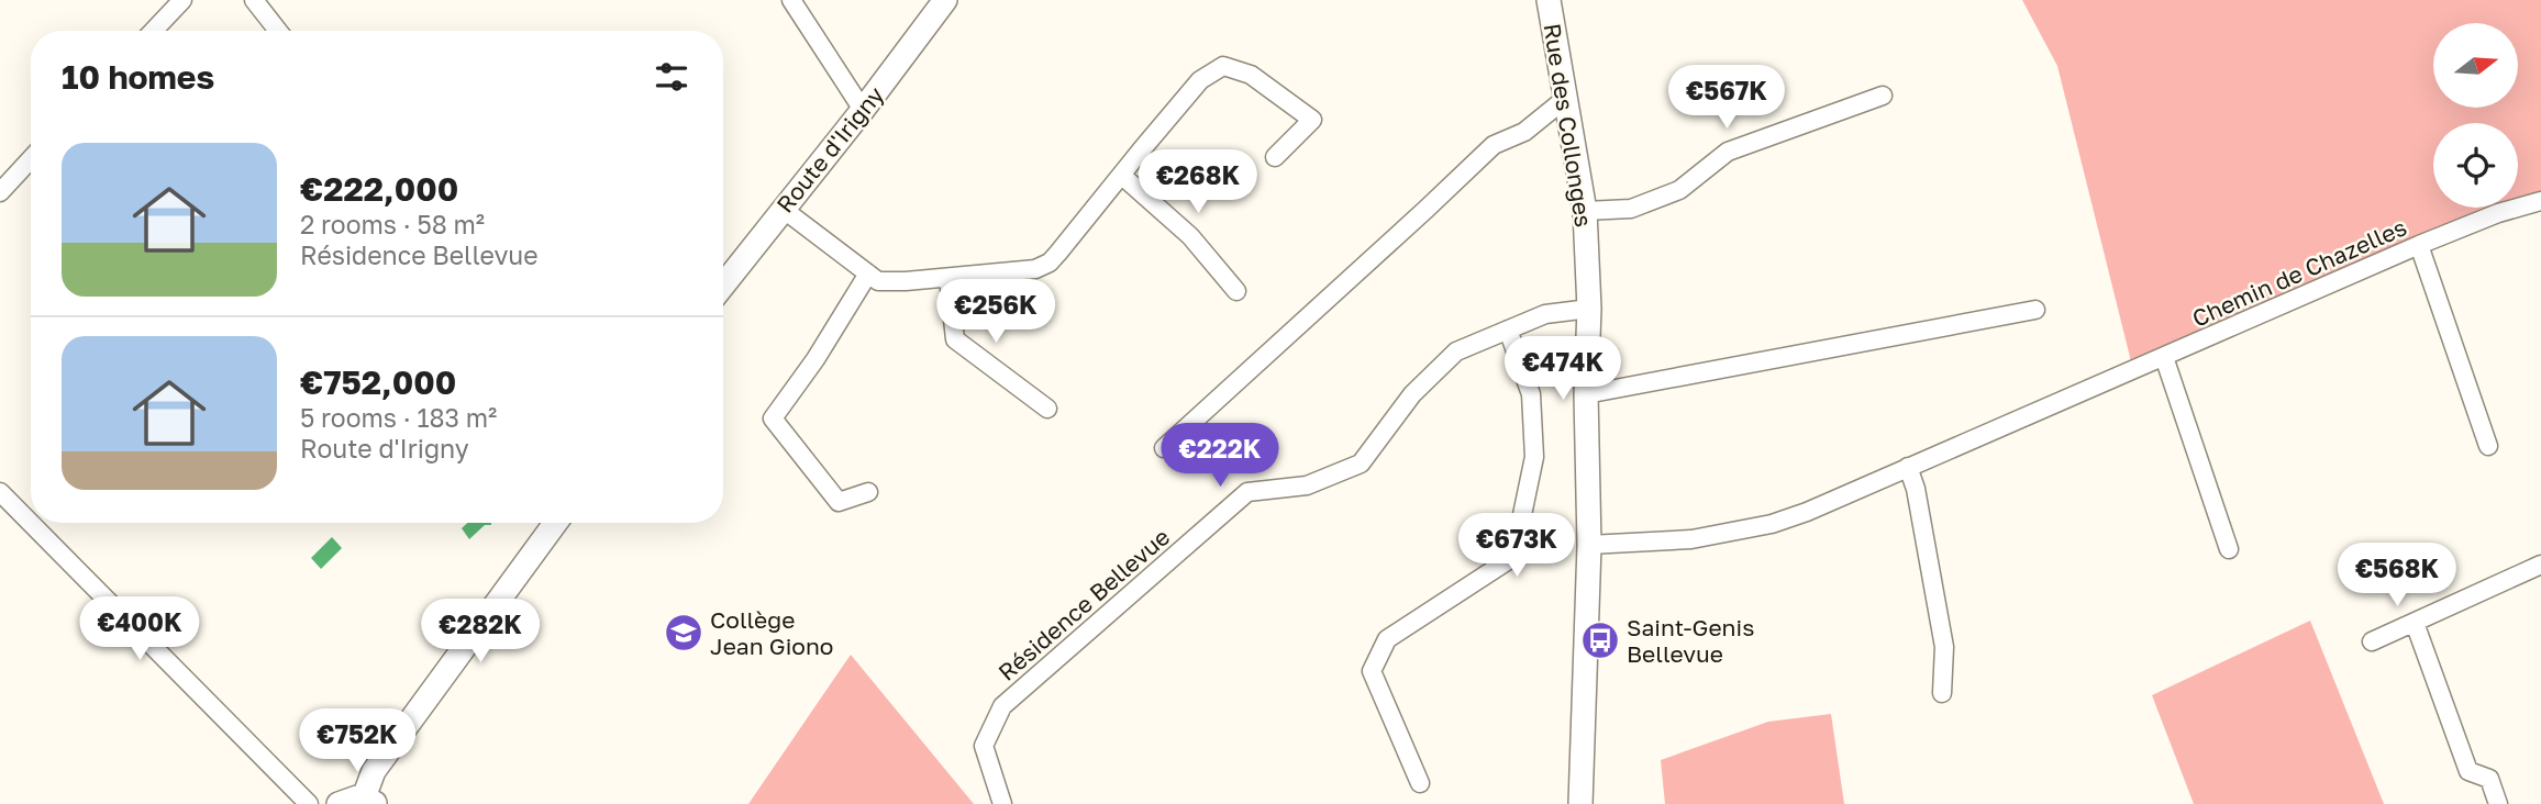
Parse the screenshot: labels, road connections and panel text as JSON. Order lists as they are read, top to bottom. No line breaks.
{"streets":{"street":["Rue des Collonges","Route d'Irigny","Chemin de Chazelles","Résidence Bellevue"]},"crossings":[["Rue des Collonges","Chemin de Chazelles"],["Rue des Collonges","Résidence Bellevue"]],"places":{"school or university":["Collège Jean Giono"],"bus stop":["Saint-Genis Bellevue"]},"north":"right","page":{"heading":"10 homes","price":["€567K","€268K","€256K","€474K","€222K","€673K","€568K","€400K","€282K","€752K"],"list":[{"name":"€222,000","note":"2 rooms · 58 m² · Résidence Bellevue"},{"name":"€752,000","note":"5 rooms · 183 m² · Route d'Irigny"}]}}
